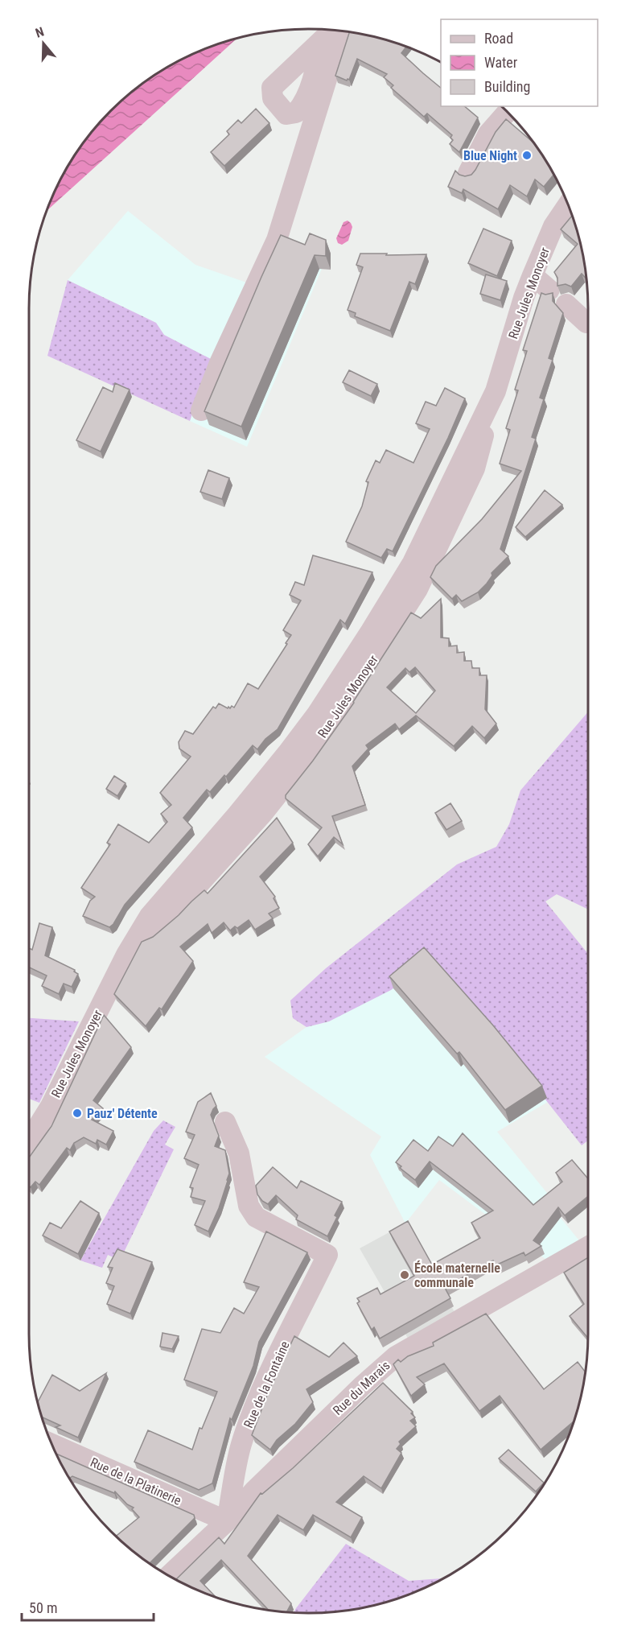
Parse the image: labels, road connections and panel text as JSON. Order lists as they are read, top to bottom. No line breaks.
{"streets":{"street":["Rue Jules Monoyer","Rue de la Fontaine","Rue du Marais","Rue de la Platinerie"]},"crossings":[["Rue de la Fontaine","Rue du Marais"],["Rue de la Fontaine","Rue de la Platinerie"],["Rue du Marais","Rue de la Platinerie"]],"places":["Blue Night","Pauz' Détente","École maternelle communale"],"legend":["Road","Water","Building"],"scale_bar":"50 m","north":"top"}
